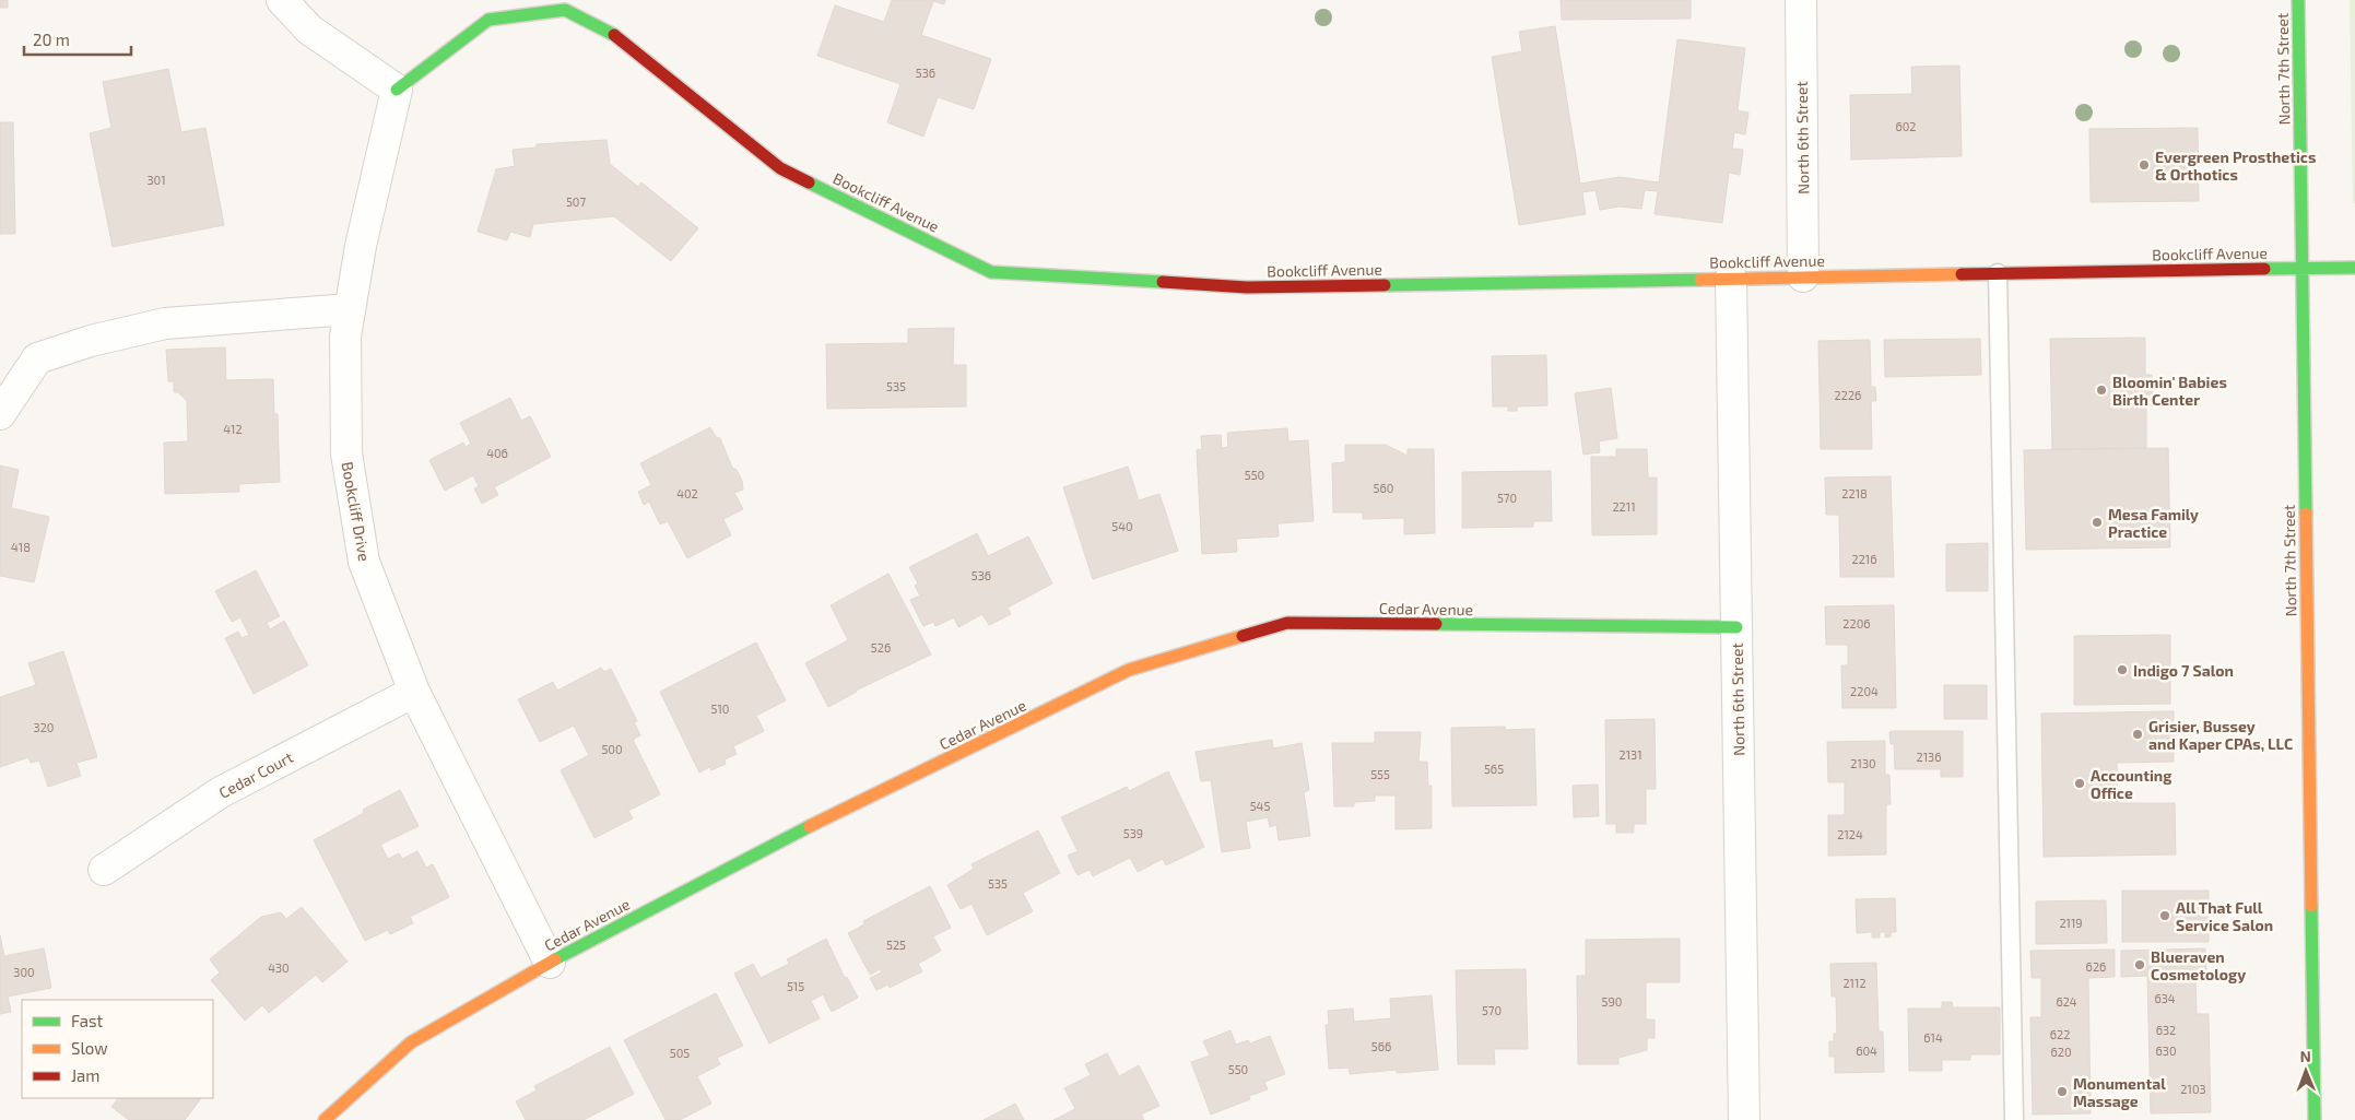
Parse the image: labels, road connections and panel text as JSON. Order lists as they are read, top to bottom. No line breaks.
{"streets":{"street":["North 7th Street","North 6th Street","Bookcliff Avenue","Bookcliff Drive","Cedar Avenue","Cedar Court"]},"crossings":[["North 7th Street","Bookcliff Avenue"],["North 6th Street","Bookcliff Avenue"],["North 6th Street","Cedar Avenue"],["Bookcliff Avenue","Bookcliff Drive"],["Bookcliff Drive","Cedar Avenue"],["Bookcliff Drive","Cedar Court"]],"places":["Evergreen Prosthetics & Orthotics","Bloomin' Babies Birth Center","Mesa Family Practice","Indigo 7 Salon","Grisier, Bussey and Kaper CPAs, LLC","Accounting Office","All That Full Service Salon","Blueraven Cosmetology","Monumental Massage"],"house_numbers":["536","602","301","507","535","2226","412","406","550","560","402","2218","570","2211","540","418","2216","536","2206","526","2204","510","320","500","2131","2136","2130","565","555","545","539","2124","535","2119","525","626","430","300","2112","515","634","590","624","570","632","622","614","566","604","630","620","505","550","2103"],"legend":["Fast","Slow","Jam"],"scale_bar":"20 m","north":"top"}
